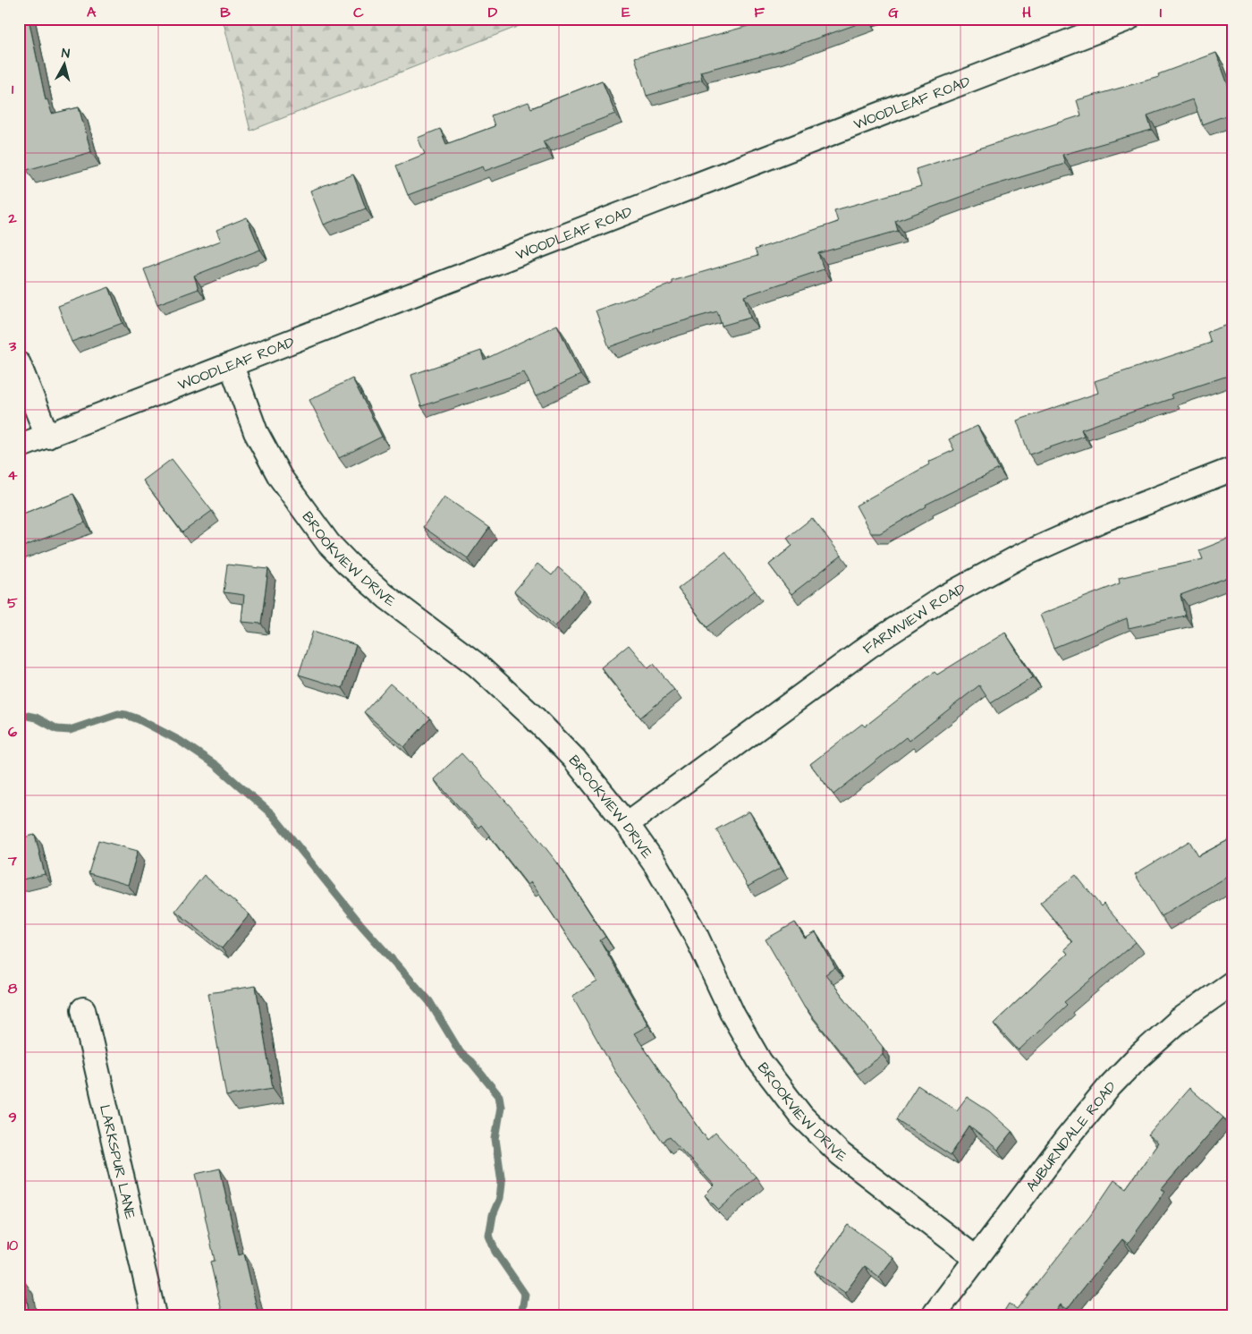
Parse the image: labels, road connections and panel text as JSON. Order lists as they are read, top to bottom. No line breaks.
{"streets":{"street":["WOODLEAF ROAD","BROOKVIEW DRIVE","FARMVIEW ROAD","AUBURNDALE ROAD","LARKSPUR LANE"]},"crossings":[["WOODLEAF ROAD","BROOKVIEW DRIVE"],["BROOKVIEW DRIVE","FARMVIEW ROAD"],["BROOKVIEW DRIVE","AUBURNDALE ROAD"]],"north":"top","grid":{"columns":["A","B","C","D","E","F","G","H","I"],"rows":["1","2","3","4","5","6","7","8","9","10"]}}
